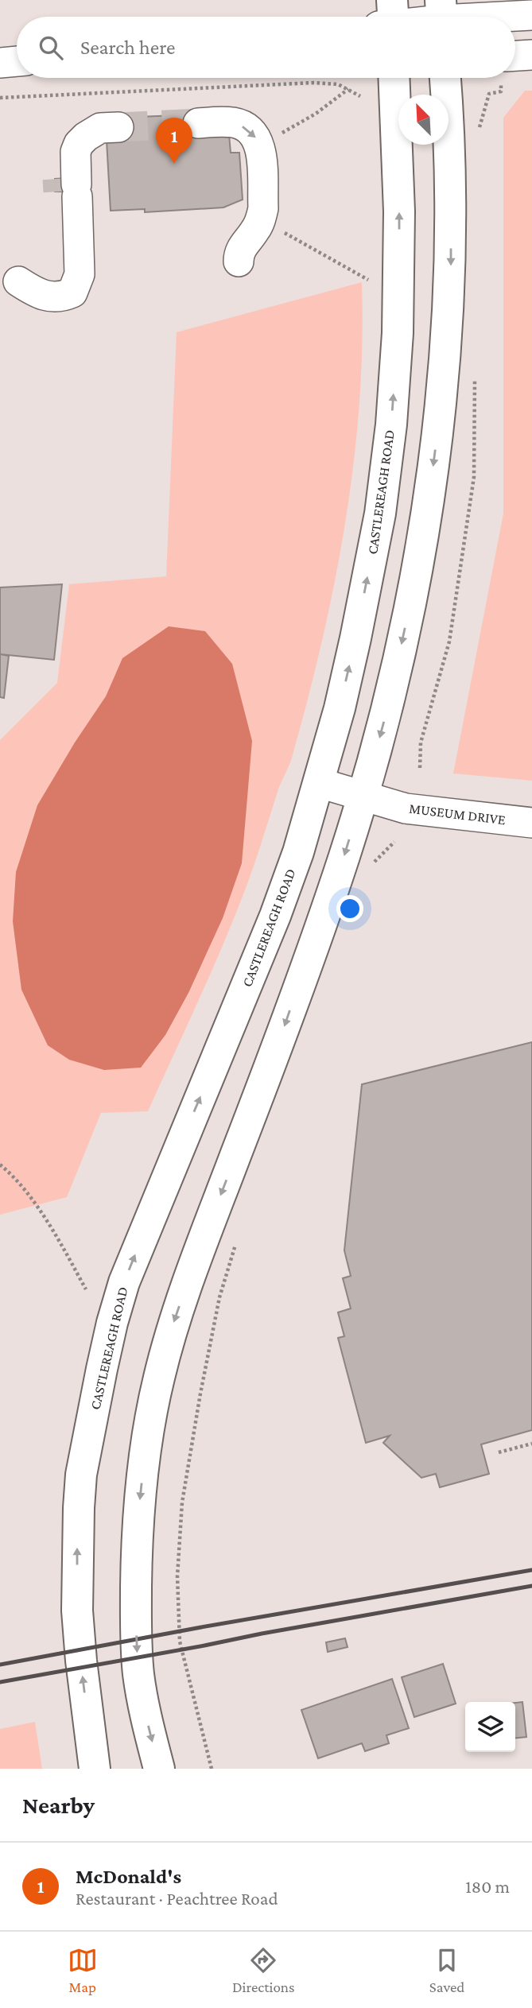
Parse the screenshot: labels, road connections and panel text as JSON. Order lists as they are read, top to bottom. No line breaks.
{"streets":{"main road":["CASTLEREAGH ROAD"],"street":["MUSEUM DRIVE"]},"crossings":[["CASTLEREAGH ROAD","MUSEUM DRIVE"]],"north":"top left","page":{"search":"Search here","pins":"1","heading":"Nearby","list":[{"mark":"1","name":"McDonald's","note":"Restaurant · Peachtree Road","value":"180 m"}],"nav":["Map","Directions","Saved"]}}
